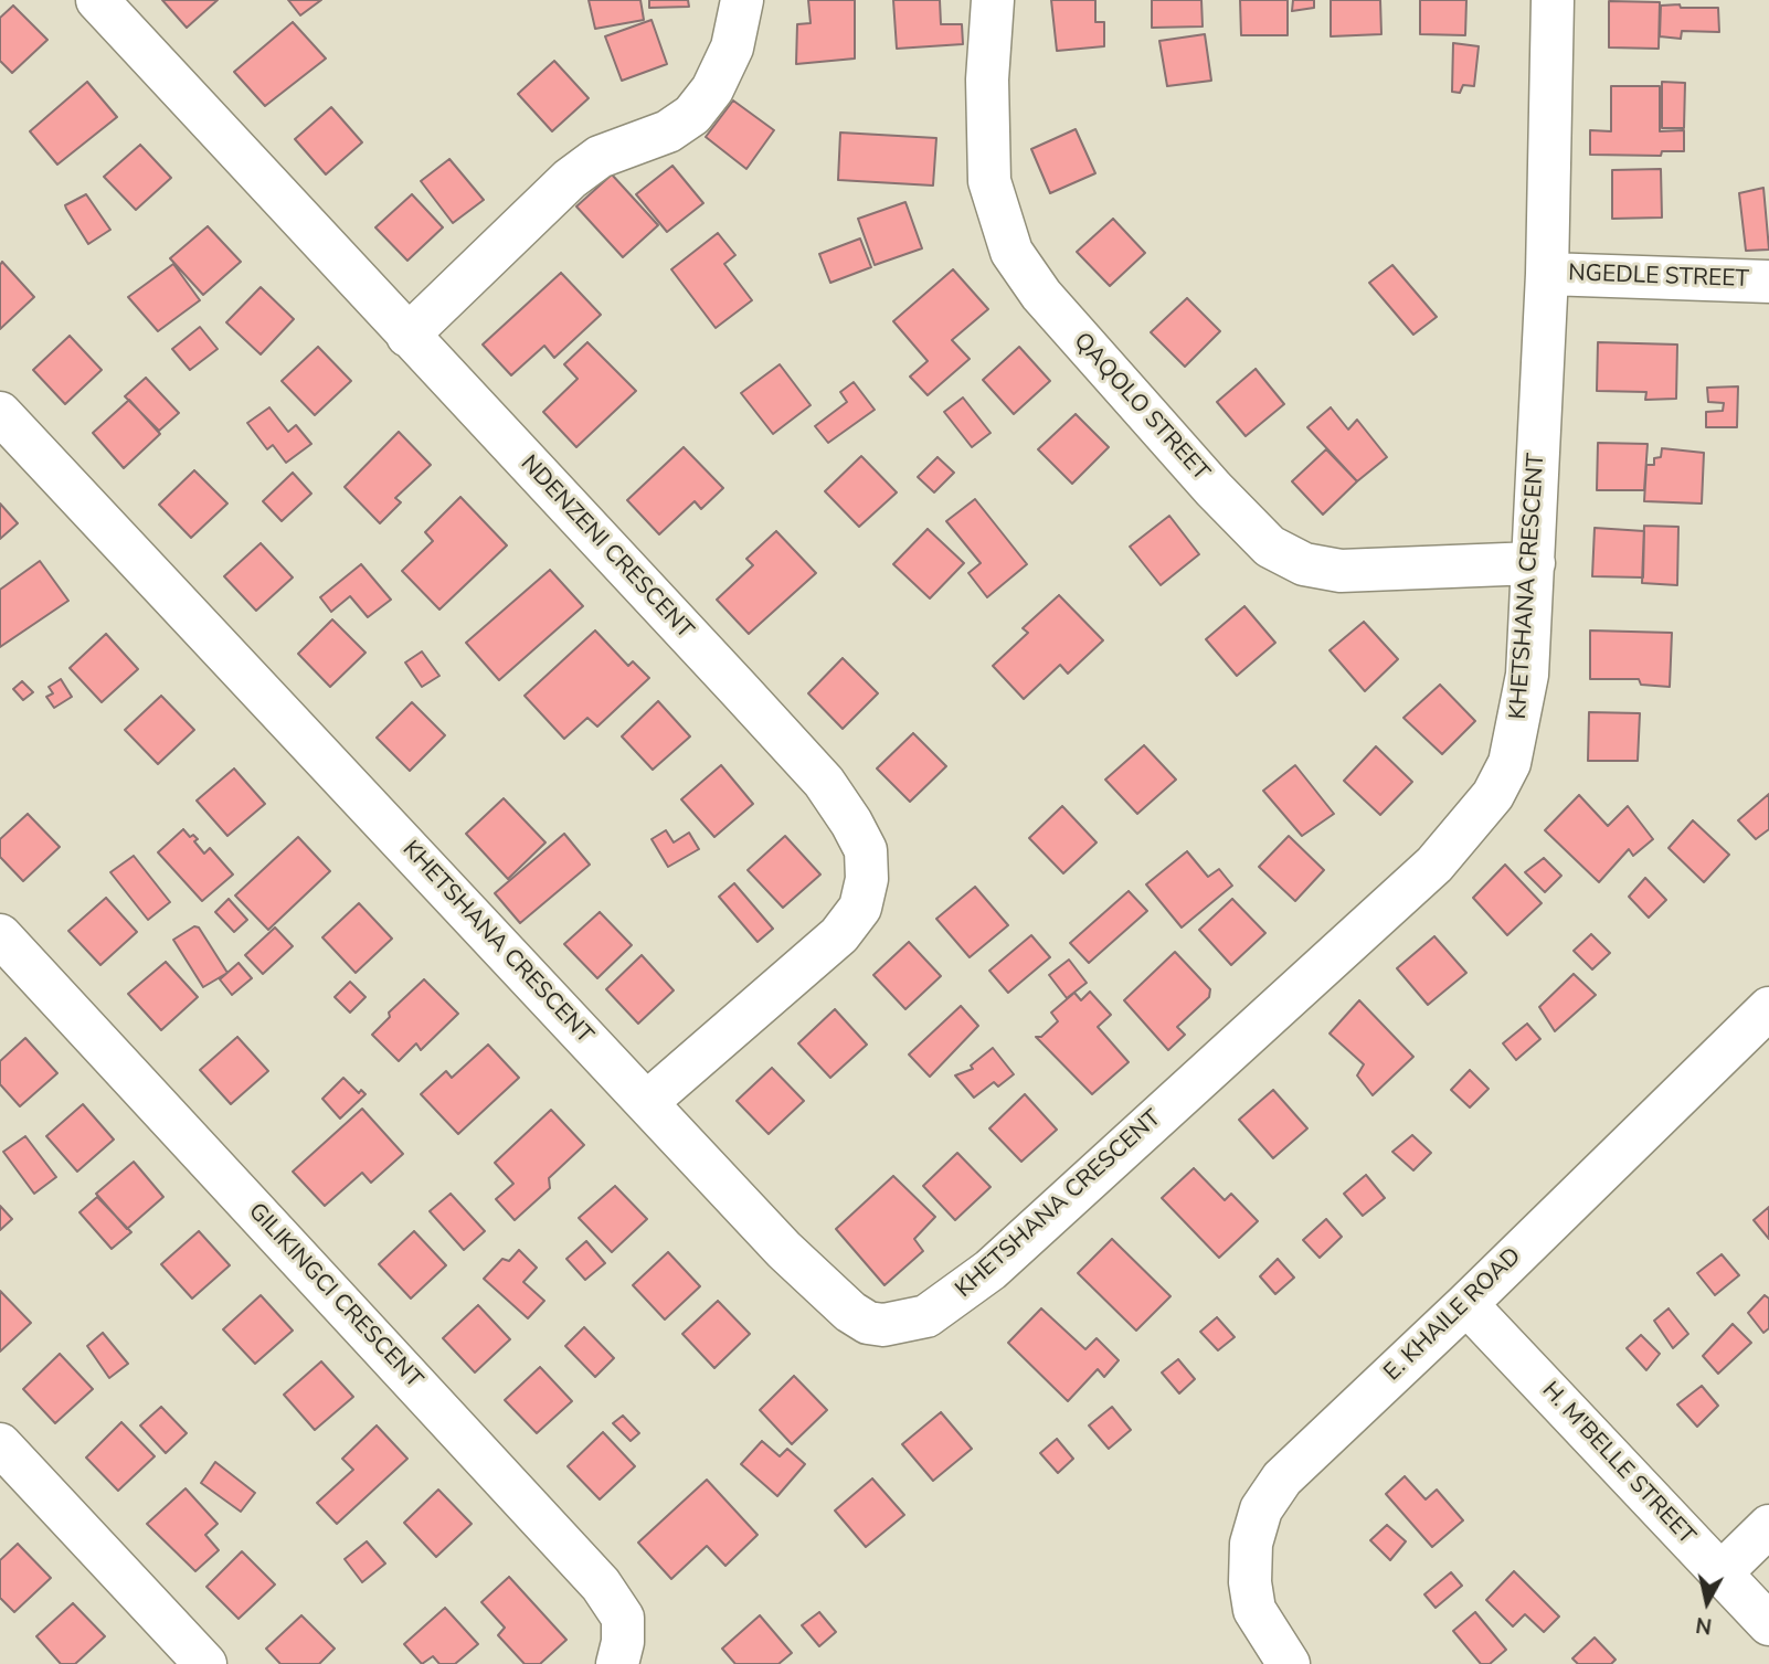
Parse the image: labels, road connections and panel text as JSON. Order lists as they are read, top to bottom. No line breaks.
{"streets":{"street":["NGEDLE STREET","QAQOLO STREET","NDENZENI CRESCENT","KHETSHANA CRESCENT","GILIKINGCI CRESCENT","E. KHAILE ROAD","H. M'BELLE STREET"]},"crossings":[["NGEDLE STREET","KHETSHANA CRESCENT"],["QAQOLO STREET","KHETSHANA CRESCENT"],["NDENZENI CRESCENT","KHETSHANA CRESCENT"],["E. KHAILE ROAD","H. M'BELLE STREET"]],"north":"bottom"}
